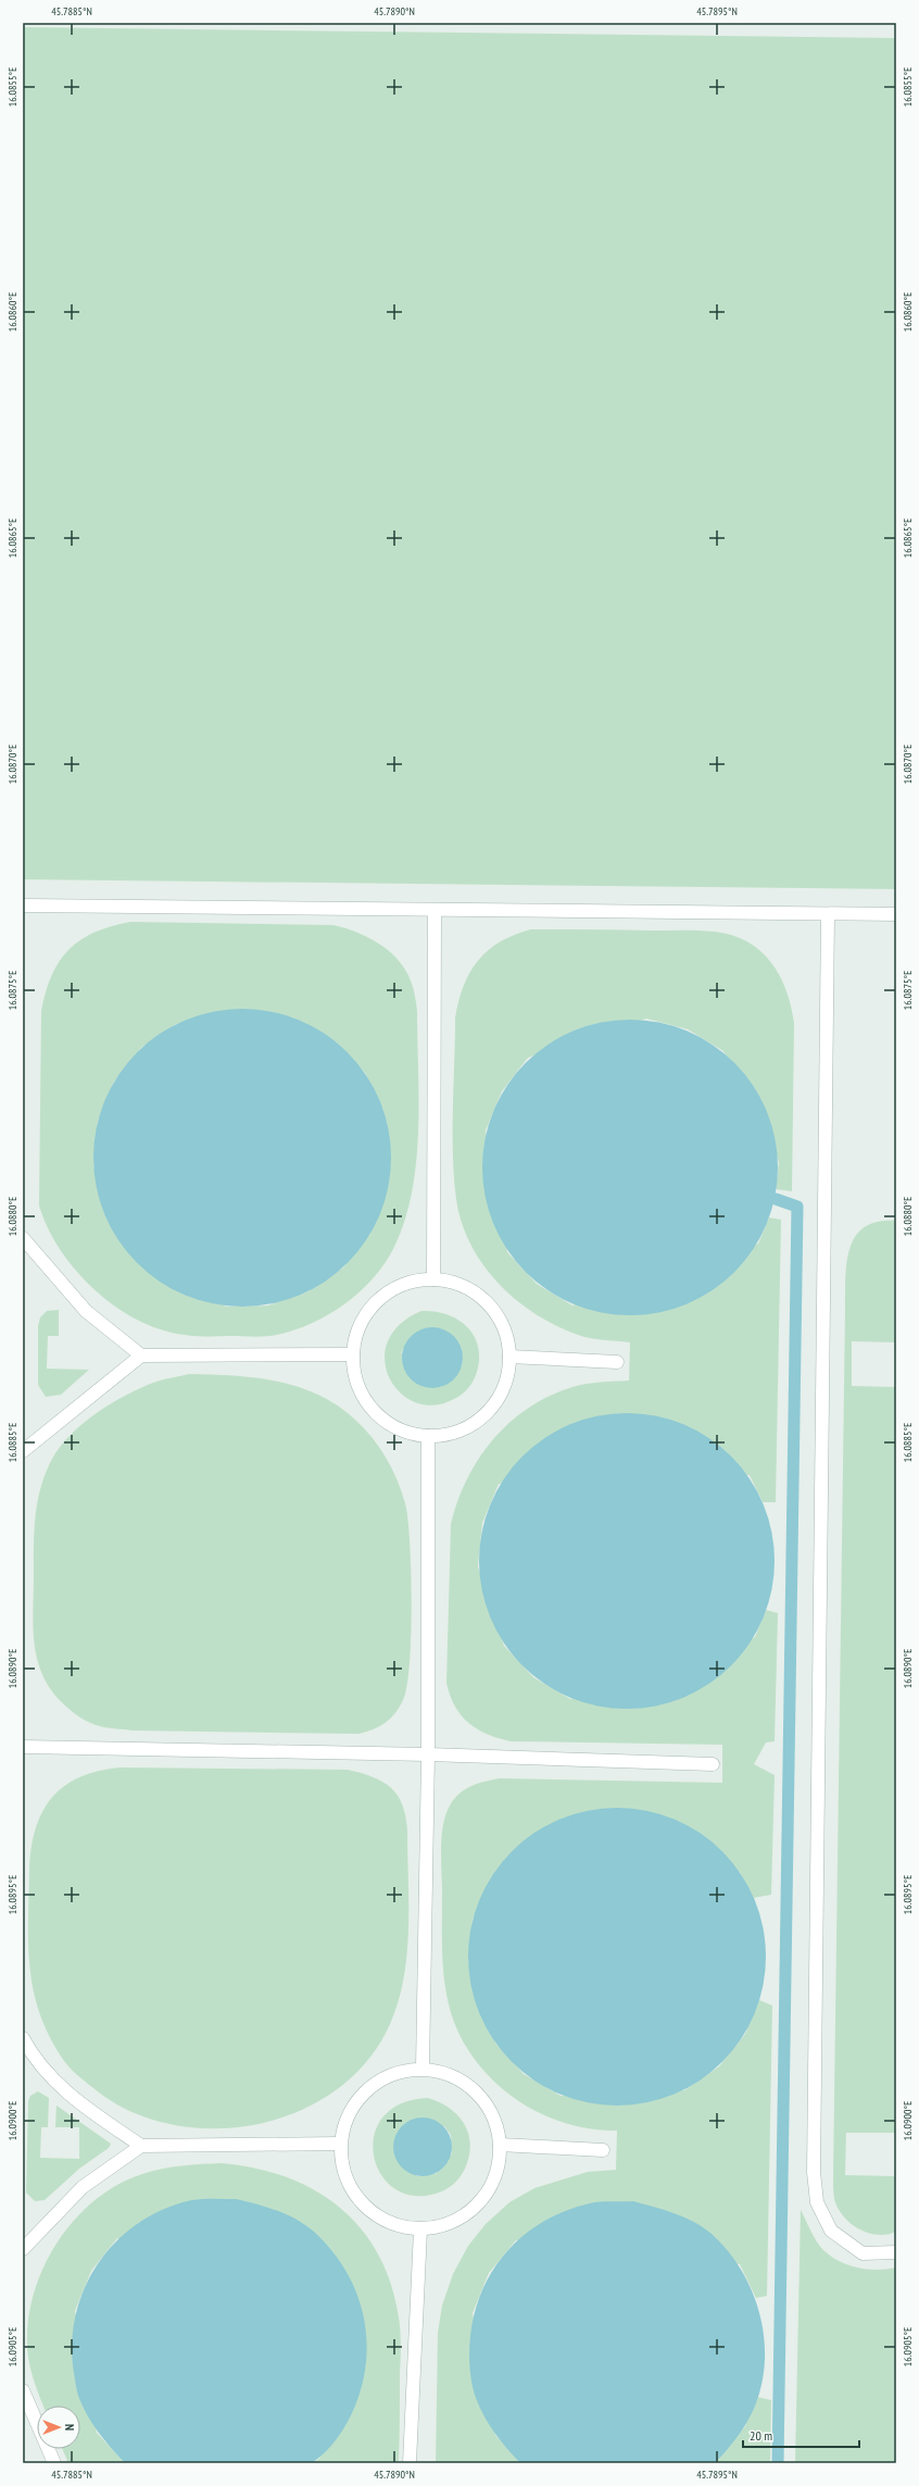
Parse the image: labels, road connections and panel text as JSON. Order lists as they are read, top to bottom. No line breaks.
{"scale_bar":"20 m","north":"right","coordinates":["45.7885°N","45.7890°N","45.7895°N","16.0855°E","16.0860°E","16.0865°E","16.0870°E","16.0875°E","16.0880°E","16.0885°E","16.0890°E","16.0895°E","16.0900°E","16.0905°E"]}
